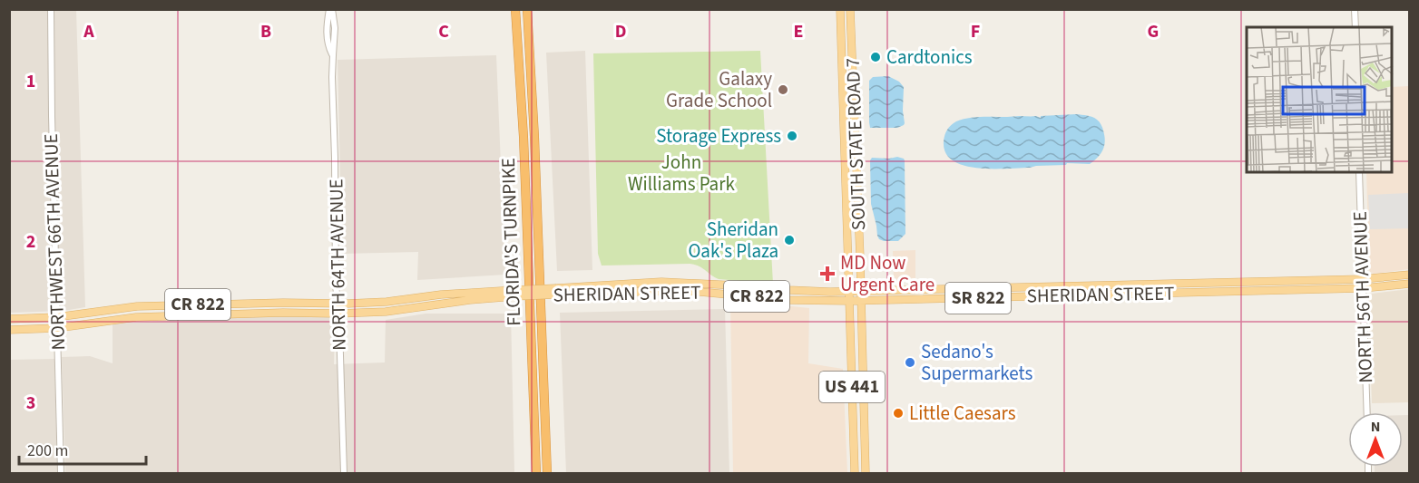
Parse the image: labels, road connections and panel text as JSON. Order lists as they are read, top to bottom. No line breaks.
{"streets":{"highway":["FLORIDA'S TURNPIKE"],"main road":["SOUTH STATE ROAD 7","SHERIDAN STREET","CR 822","SR 822","US 441"],"street":["NORTHWEST 66TH AVENUE","NORTH 64TH AVENUE","NORTH 56TH AVENUE"]},"crossings":[["SOUTH STATE ROAD 7","SHERIDAN STREET"],["NORTHWEST 66TH AVENUE","SHERIDAN STREET"],["NORTH 64TH AVENUE","SHERIDAN STREET"],["SHERIDAN STREET","NORTH 56TH AVENUE"]],"parks":["John Williams Park"],"places":{"other":["Cardtonics","Galaxy Grade School","Storage Express","Sheridan Oak's Plaza","Sedano's Supermarkets","Little Caesars"],"health":["MD Now Urgent Care"]},"scale_bar":"200 m","north":"top","grid":{"columns":["A","B","C","D","E","F","G"],"rows":["1","2","3"]}}
